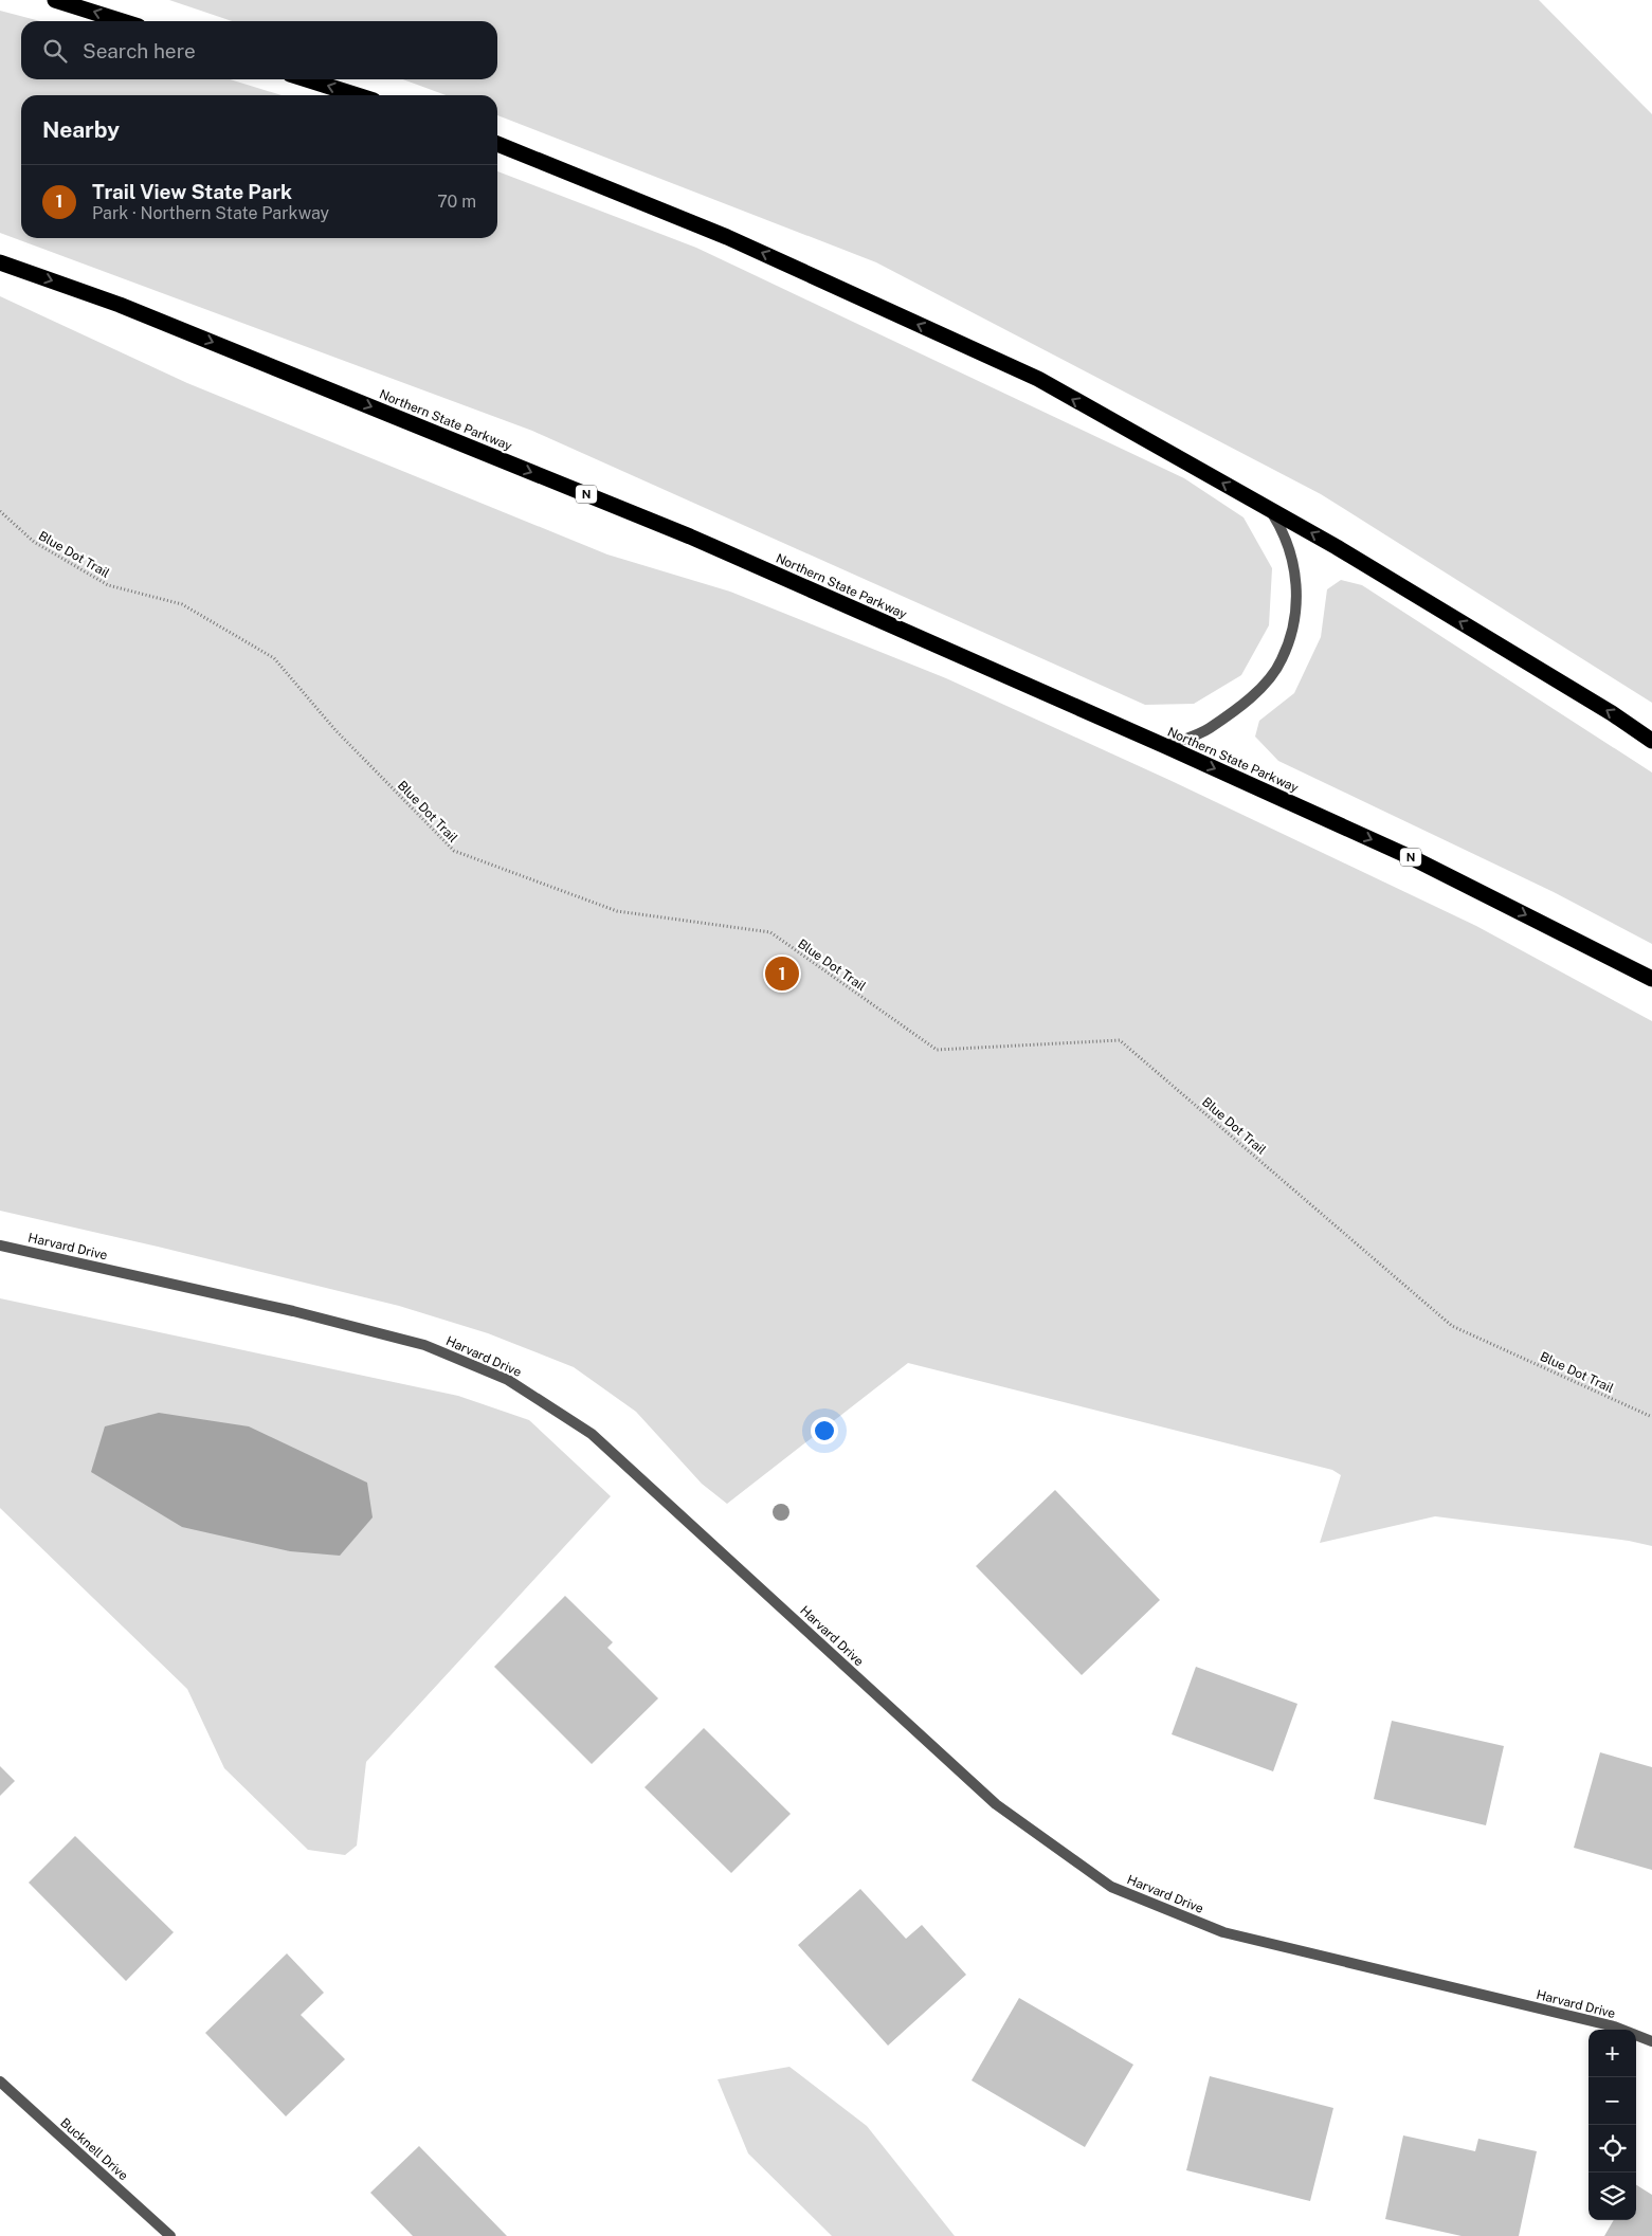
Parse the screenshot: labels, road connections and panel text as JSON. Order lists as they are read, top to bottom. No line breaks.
{"streets":{"highway":["Northern State Parkway","N"],"street":["Harvard Drive","Bucknell Drive"],"path":["Blue Dot Trail"]},"one_way":["Northern State Parkway"],"page":{"search":"Search here","heading":"Nearby","list":[{"mark":"1","name":"Trail View State Park","note":"Park · Northern State Parkway","value":"70 m"}],"pins":"1","map_buttons":["+","−"]}}
